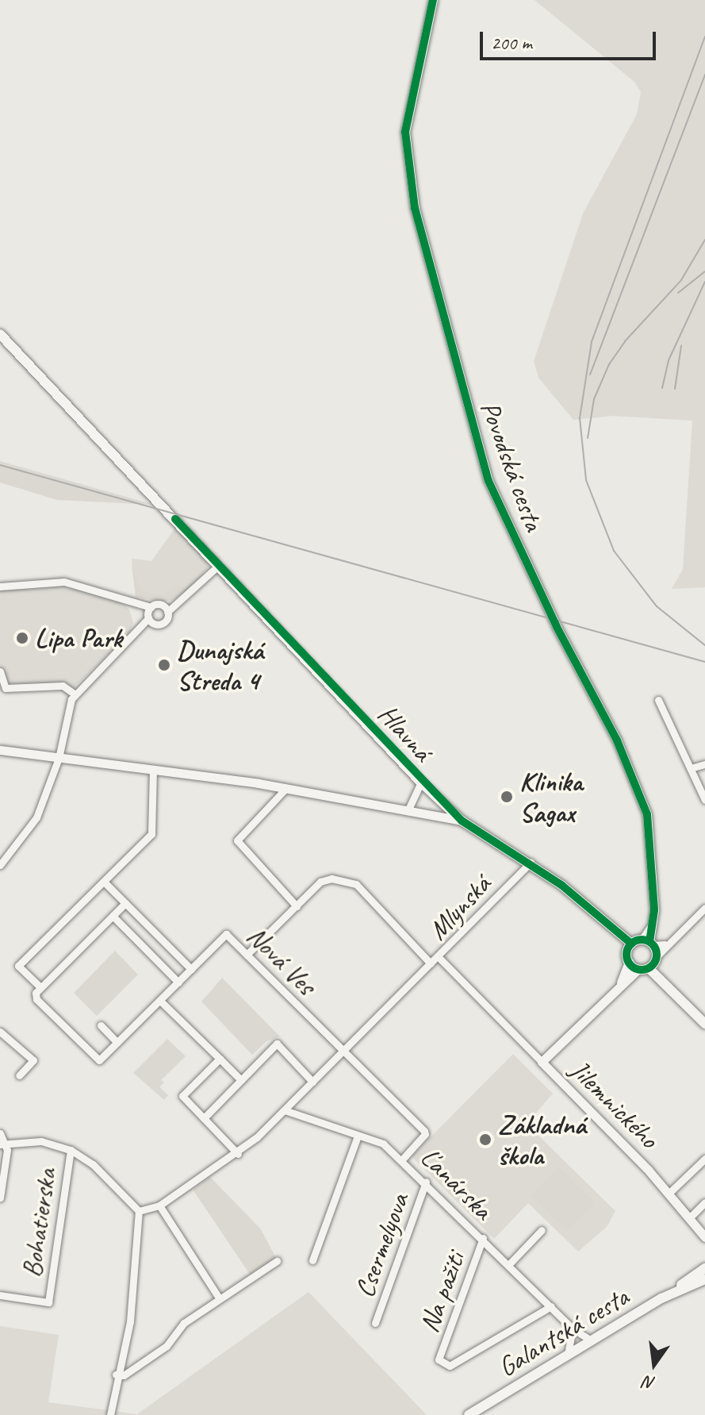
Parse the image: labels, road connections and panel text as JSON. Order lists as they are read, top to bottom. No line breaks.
{"streets":{"main road":["Hlavná","Galantská cesta"],"street":["Povodská cesta","Mlynská","Nová Ves","Jilemnického","Ľanárska","Bohatierska","Csermelyova","Na pažiti"]},"crossings":[["Hlavná","Mlynská"],["Mlynská","Jilemnického"],["Nová Ves","Ľanárska"],["Ľanárska","Csermelyova"],["Ľanárska","Na pažiti"],["Ľanárska","Galantská cesta"]],"places":["Lipa Park","Dunajská Streda 4","Klinika Sagax","Základná škola"],"scale_bar":"200 m","north":"bottom"}
